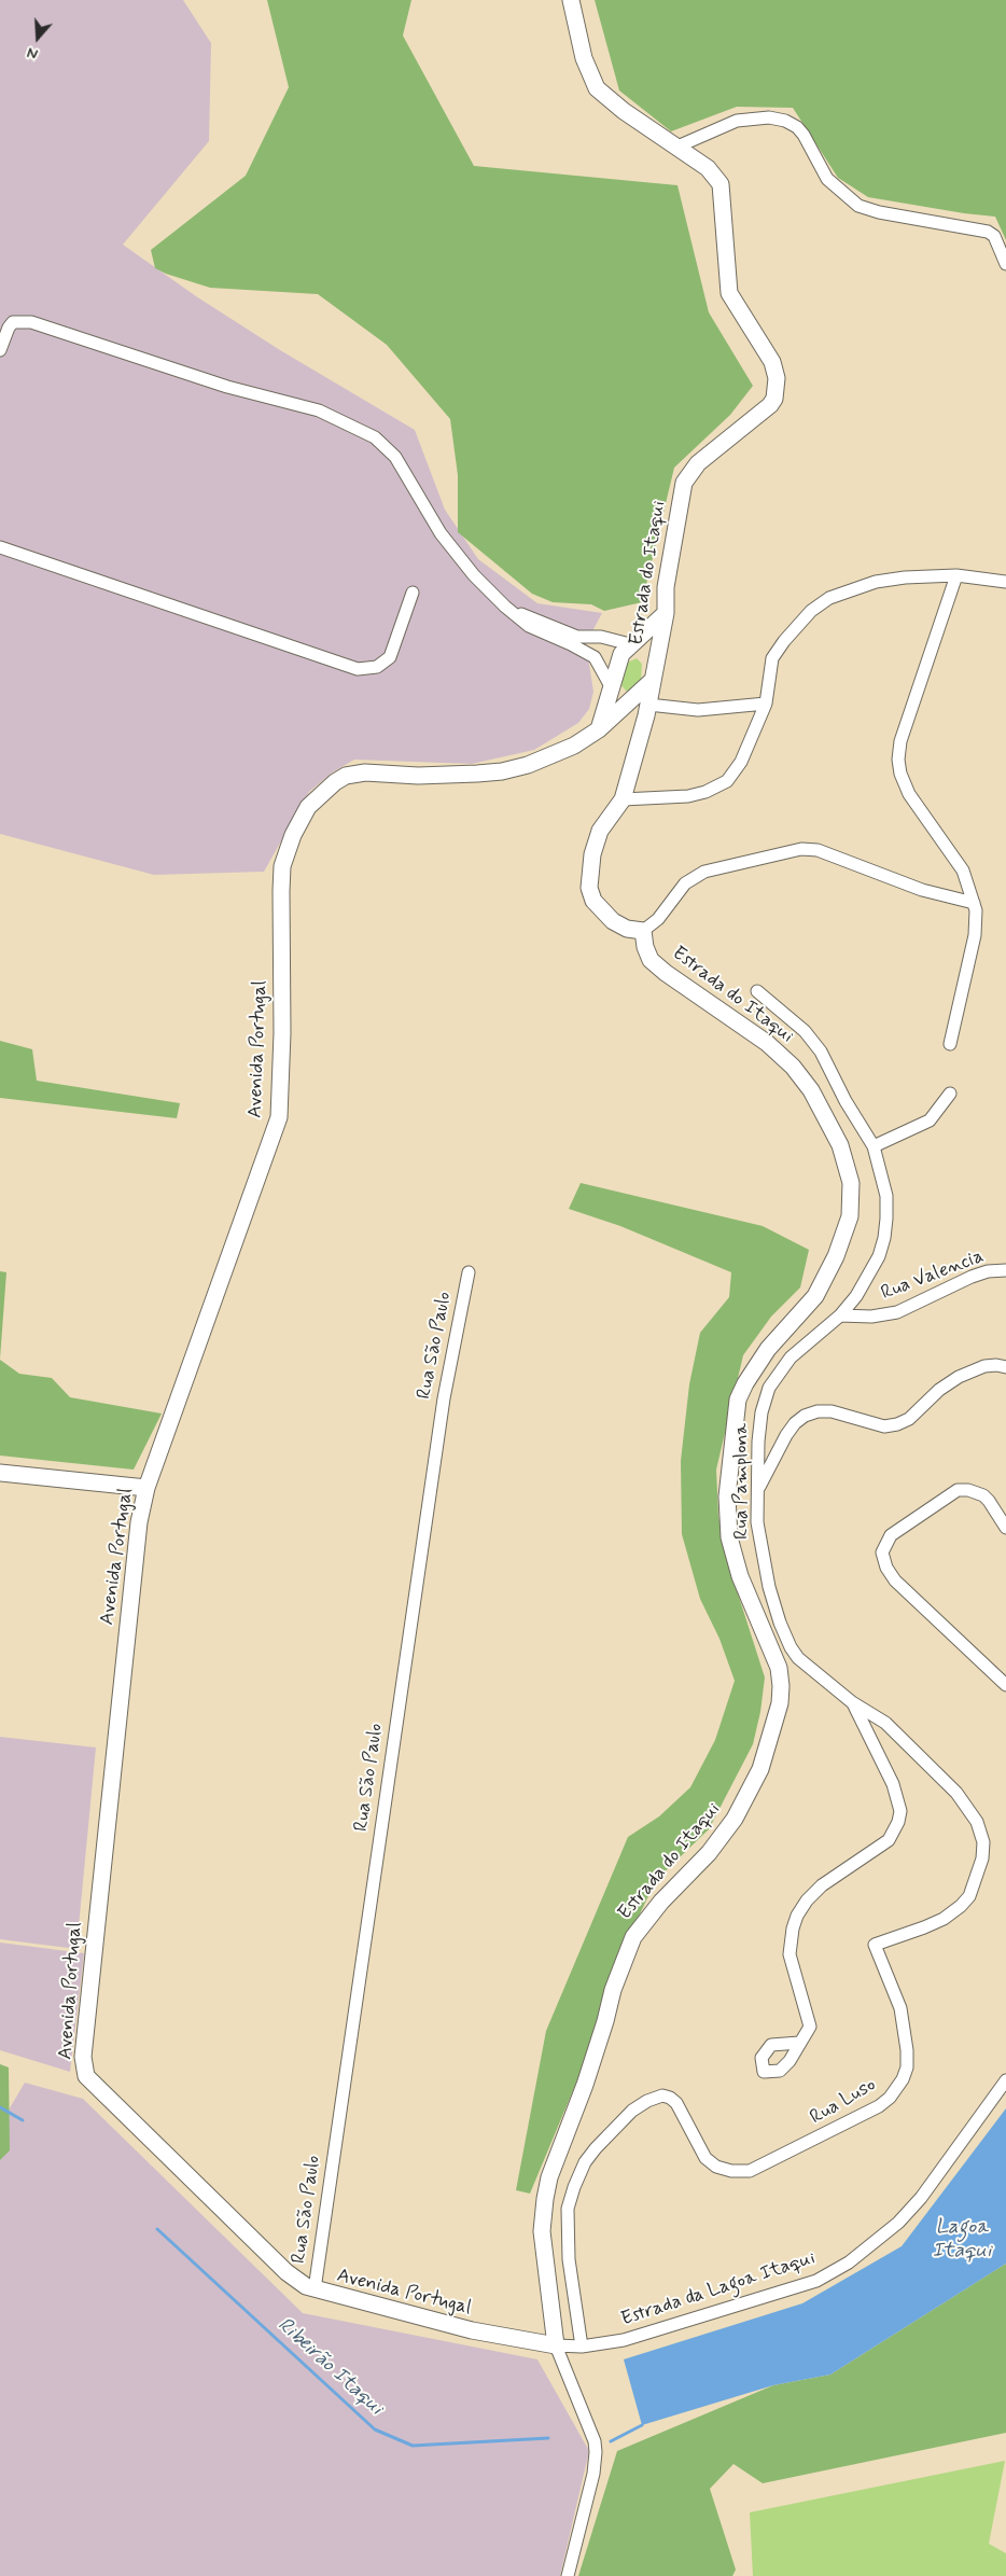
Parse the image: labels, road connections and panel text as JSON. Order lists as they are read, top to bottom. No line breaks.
{"streets":{"street":["Estrada do Itaqui","Avenida Portugal","Rua Valencia","Rua São Paulo","Rua Pamplona","Rua Luso","Estrada da Lagoa Itaqui"]},"crossings":[["Estrada do Itaqui","Avenida Portugal"],["Avenida Portugal","Rua São Paulo"],["Avenida Portugal","Rua Luso"],["Avenida Portugal","Estrada da Lagoa Itaqui"],["Rua Valencia","Rua Pamplona"],["Rua Pamplona","Rua Luso"],["Rua Luso","Estrada da Lagoa Itaqui"]],"water":["Lagoa Itaqui","Ribeirão Itaqui"],"north":"bottom"}
